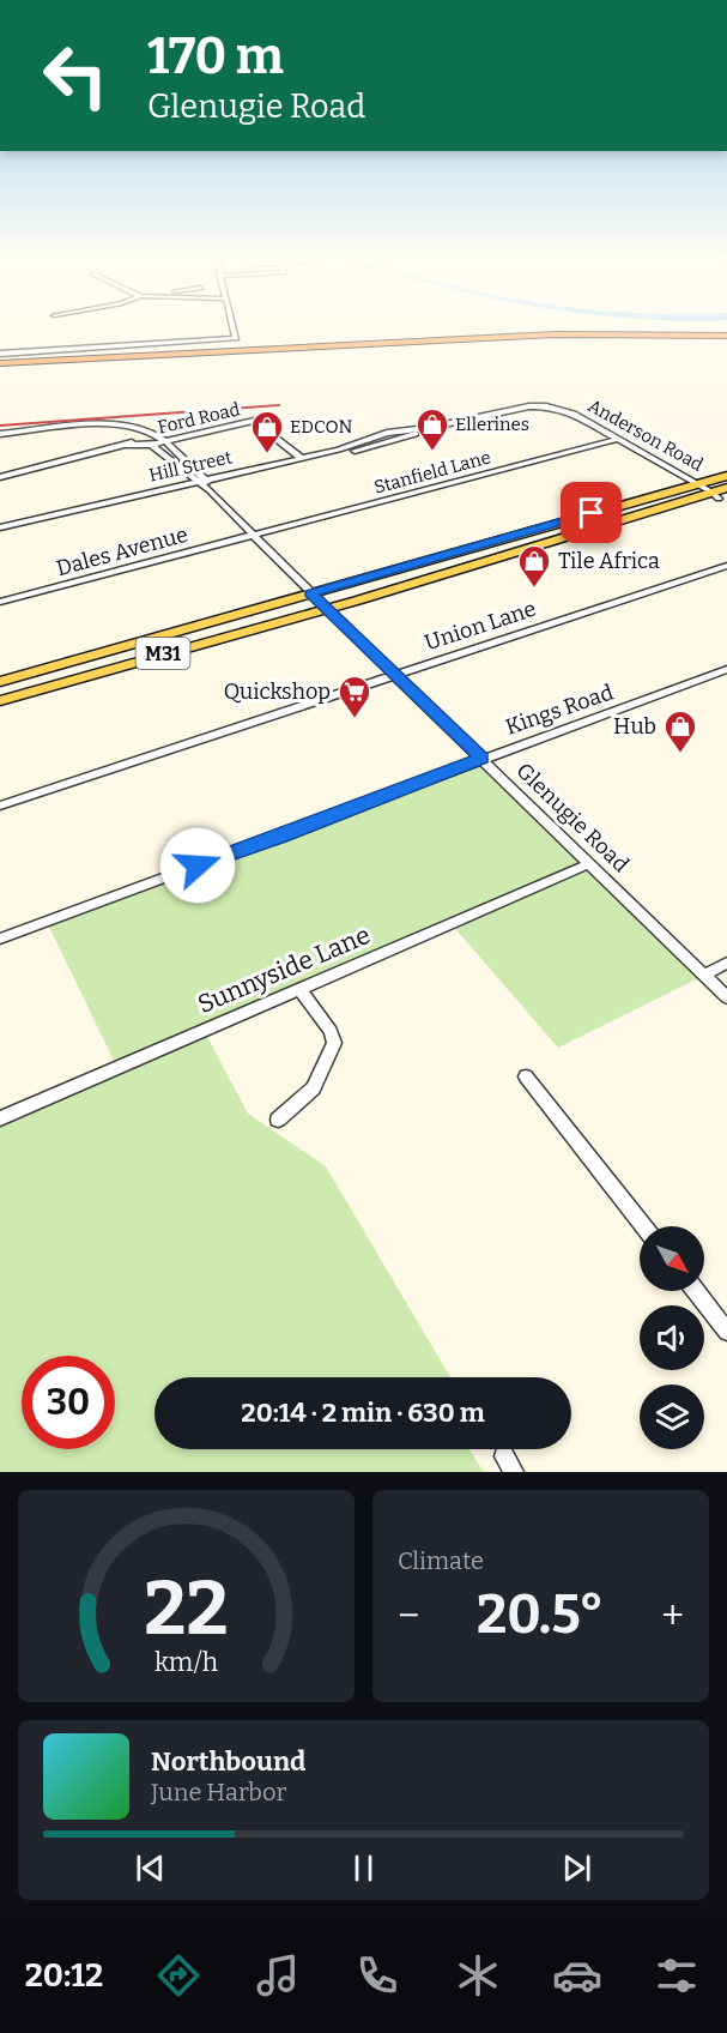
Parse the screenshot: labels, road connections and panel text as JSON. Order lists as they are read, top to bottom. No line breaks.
{"streets":{"main road":["M31"],"street":["Ford Road","Anderson Road","Hill Street","Stanfield Lane","Dales Avenue","Union Lane","Kings Road","Glenugie Road","Sunnyside Lane"]},"crossings":[["Ford Road","Hill Street"],["Anderson Road","Hill Street"],["Anderson Road","Stanfield Lane"],["Anderson Road","M31"],["Hill Street","Glenugie Road"],["Stanfield Lane","Dales Avenue"],["Stanfield Lane","Glenugie Road"],["Dales Avenue","Glenugie Road"],["Union Lane","Glenugie Road"],["M31","Glenugie Road"],["Kings Road","Glenugie Road"],["Glenugie Road","Sunnyside Lane"]],"places":{"shop":["Ellerines","EDCON","Tile Africa","Hub"],"supermarket":["Quickshop"]},"north":"bottom right","page":{"turn":["170 m","Glenugie Road"],"limit":"30","trip":"20:14 · 2 min · 630 m","tile":"Climate","heat":["−","20.5°","+"],"song":["Northbound","June Harbor"],"tabs":"20:12","gauge":["22","km/h"]}}
